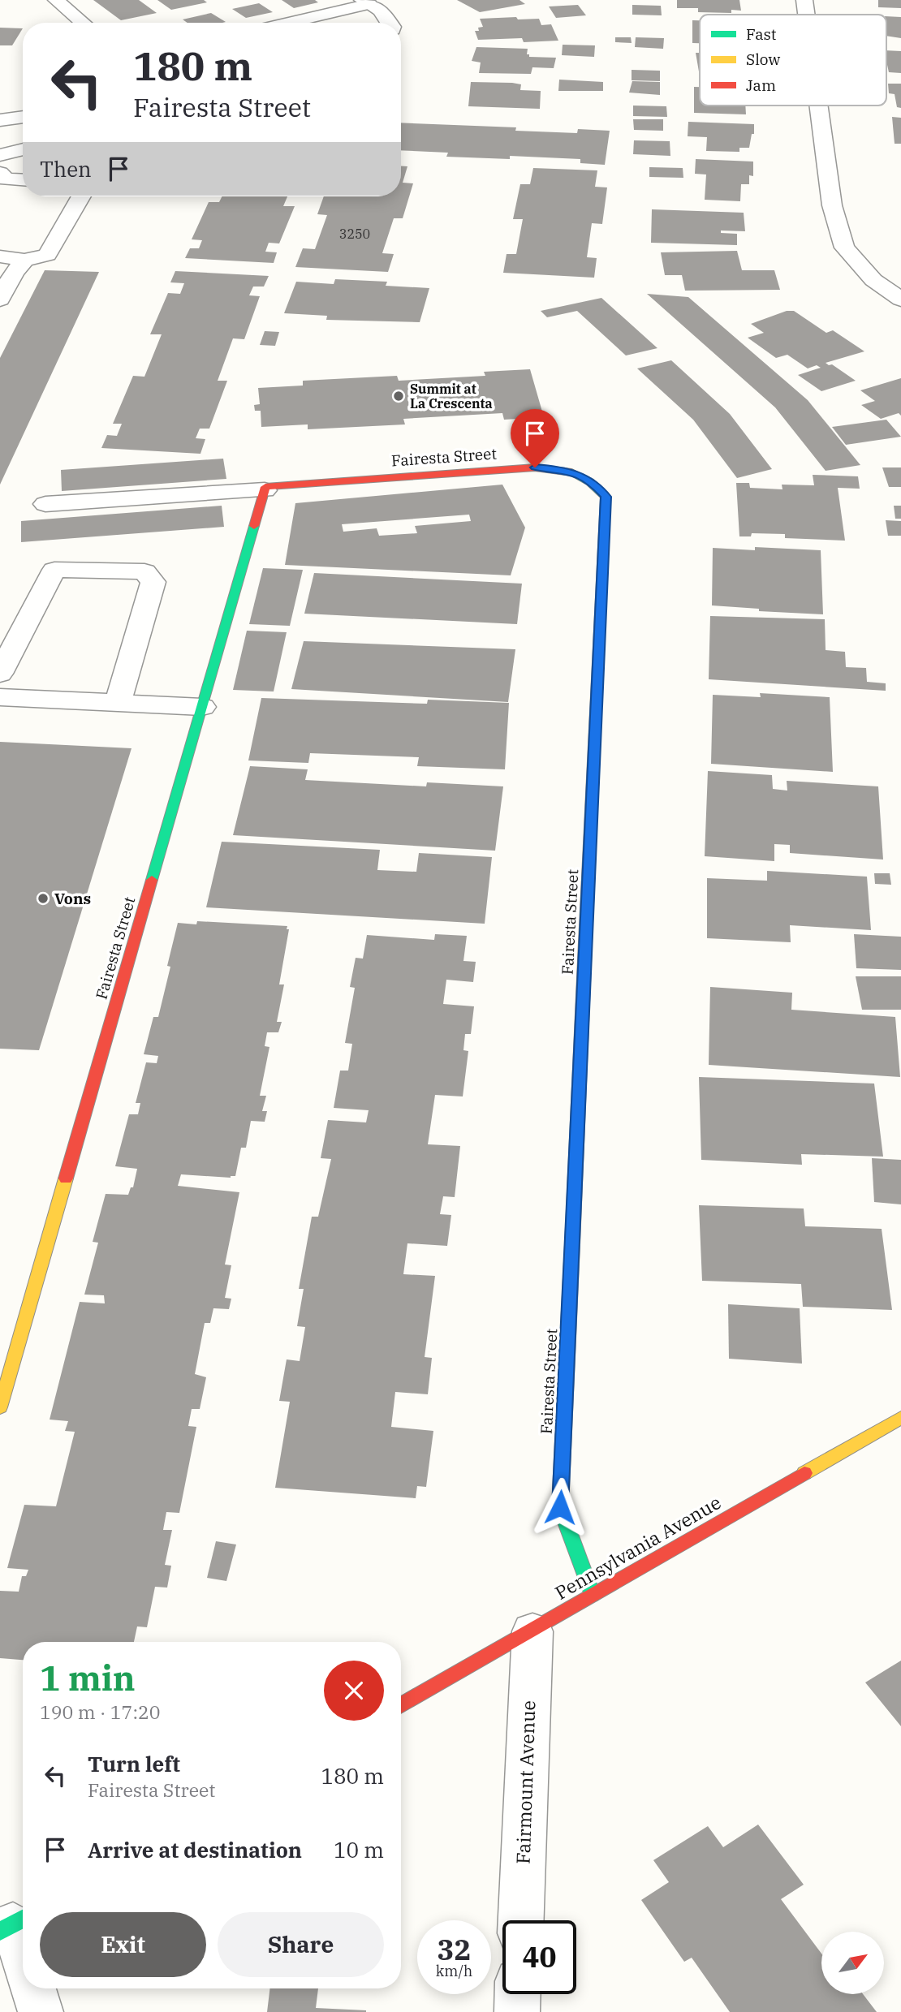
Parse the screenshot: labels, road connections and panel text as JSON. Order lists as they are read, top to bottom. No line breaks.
{"streets":{"street":["Fairesta Street","Pennsylvania Avenue","Fairmount Avenue"]},"crossings":[["Fairesta Street","Pennsylvania Avenue"],["Pennsylvania Avenue","Fairmount Avenue"]],"places":["Summit at La Crescenta","Vons"],"house_numbers":["3250"],"legend":["Fast","Slow","Jam"],"north":"top right","page":{"turn":["180 m","Fairesta Street"],"then":"Then","heading":["1 min","190 m · 17:20"],"list":[{"name":"Turn left","note":"Fairesta Street","value":"180 m"},{"name":"Arrive at destination","value":"10 m"}],"buttons":["Exit","Share"],"speed":"32 km/h","limit":"40"}}
